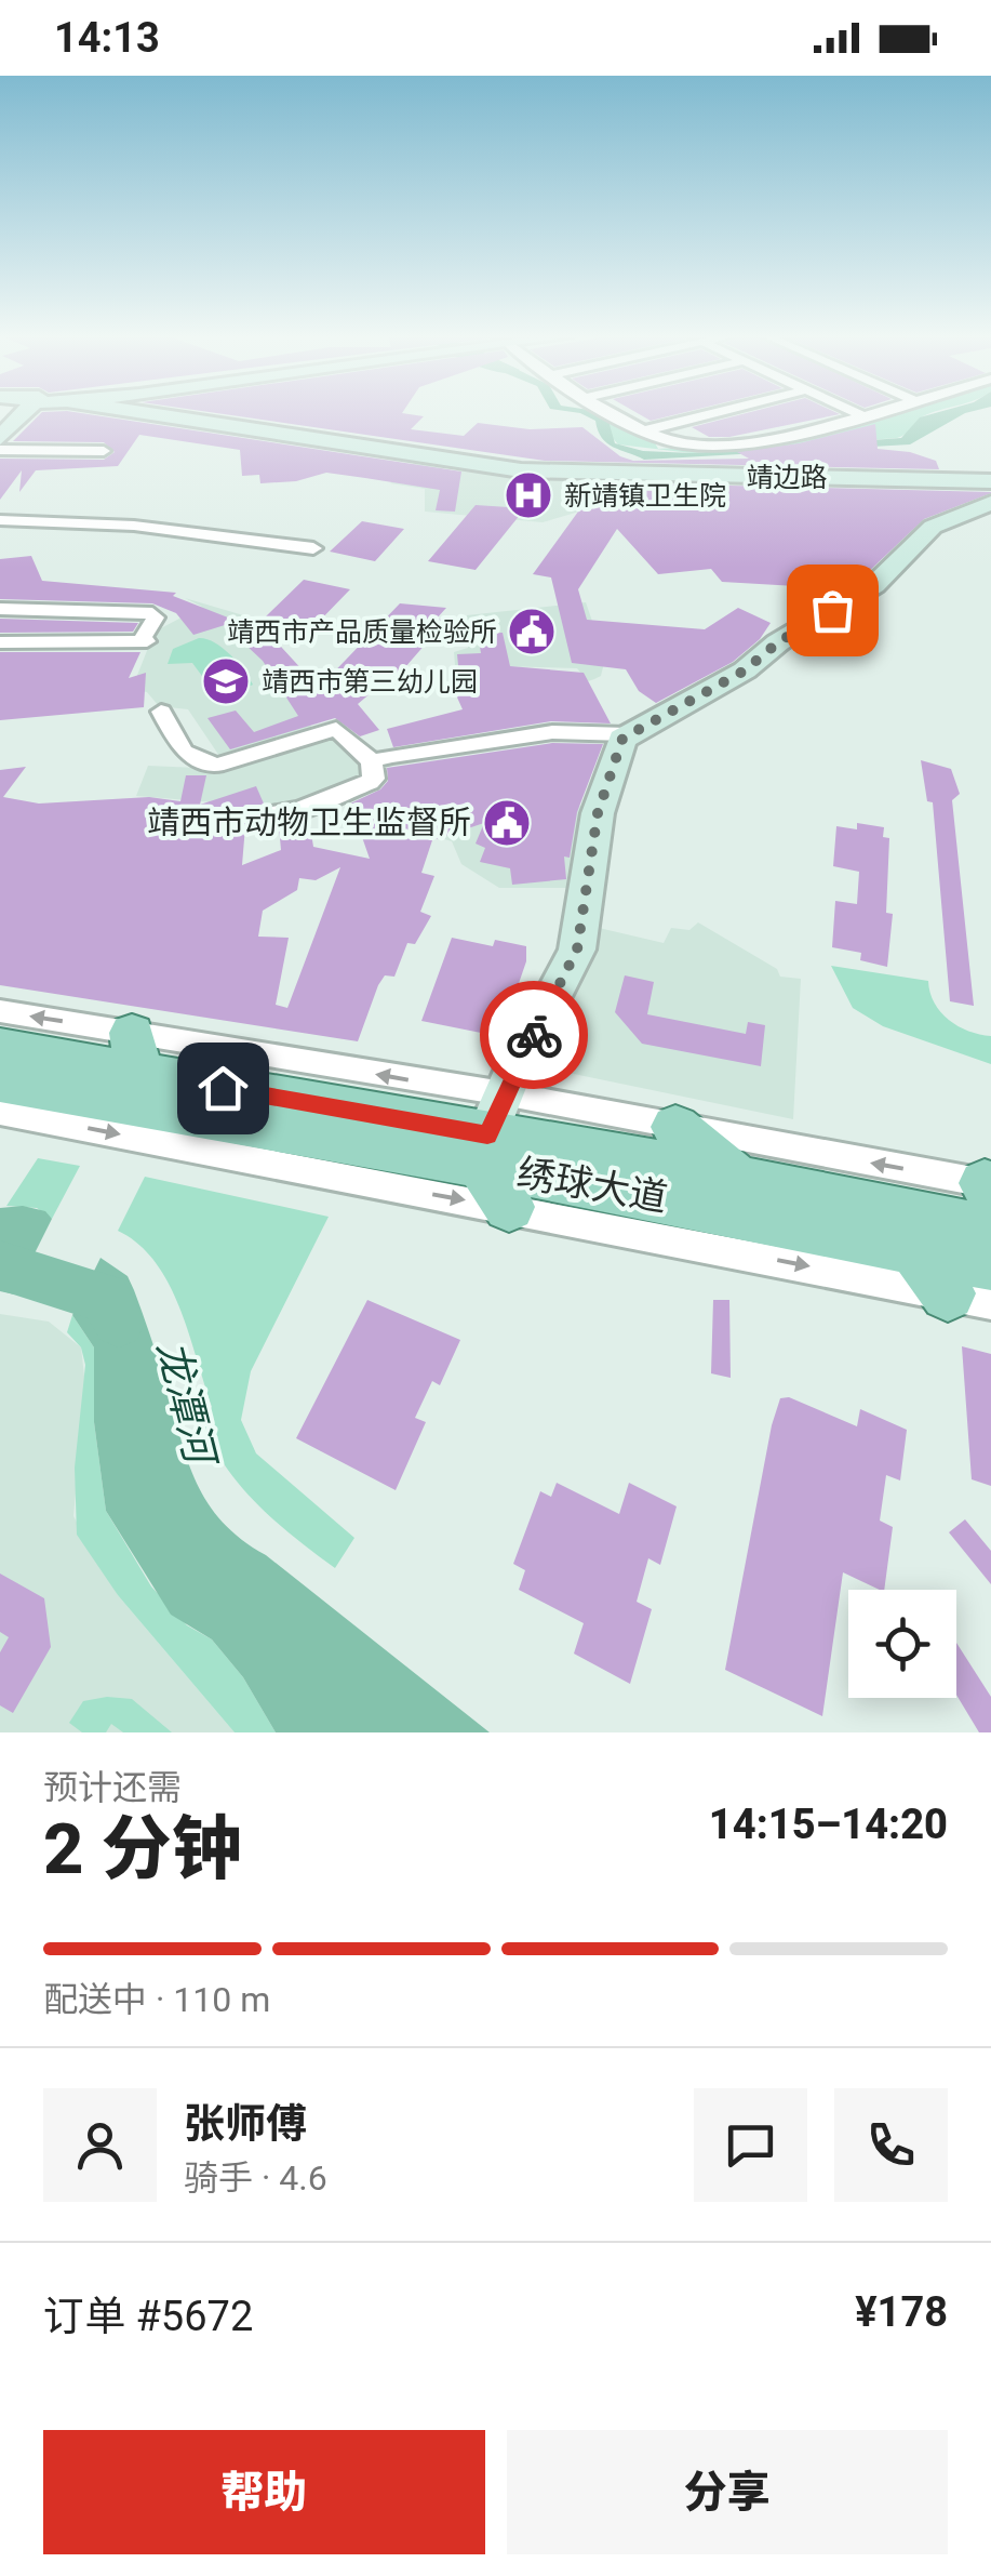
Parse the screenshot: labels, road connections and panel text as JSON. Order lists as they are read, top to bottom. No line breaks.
{"streets":{"main road":["靖边路","绣球大道"]},"water":["龙潭河"],"places":{"hospital":["新靖镇卫生院"],"public building":["靖西市产品质量检验所","靖西市动物卫生监督所"],"school or university":["靖西市第三幼儿园"]},"page":{"status":"14:13","heading":["2 分钟","预计还需","14:15–14:20"],"panel":["张师傅","骑手 · 4.6","订单 #5672","¥178"],"bar":"配送中 · 110 m","buttons":["帮助","分享"]}}
